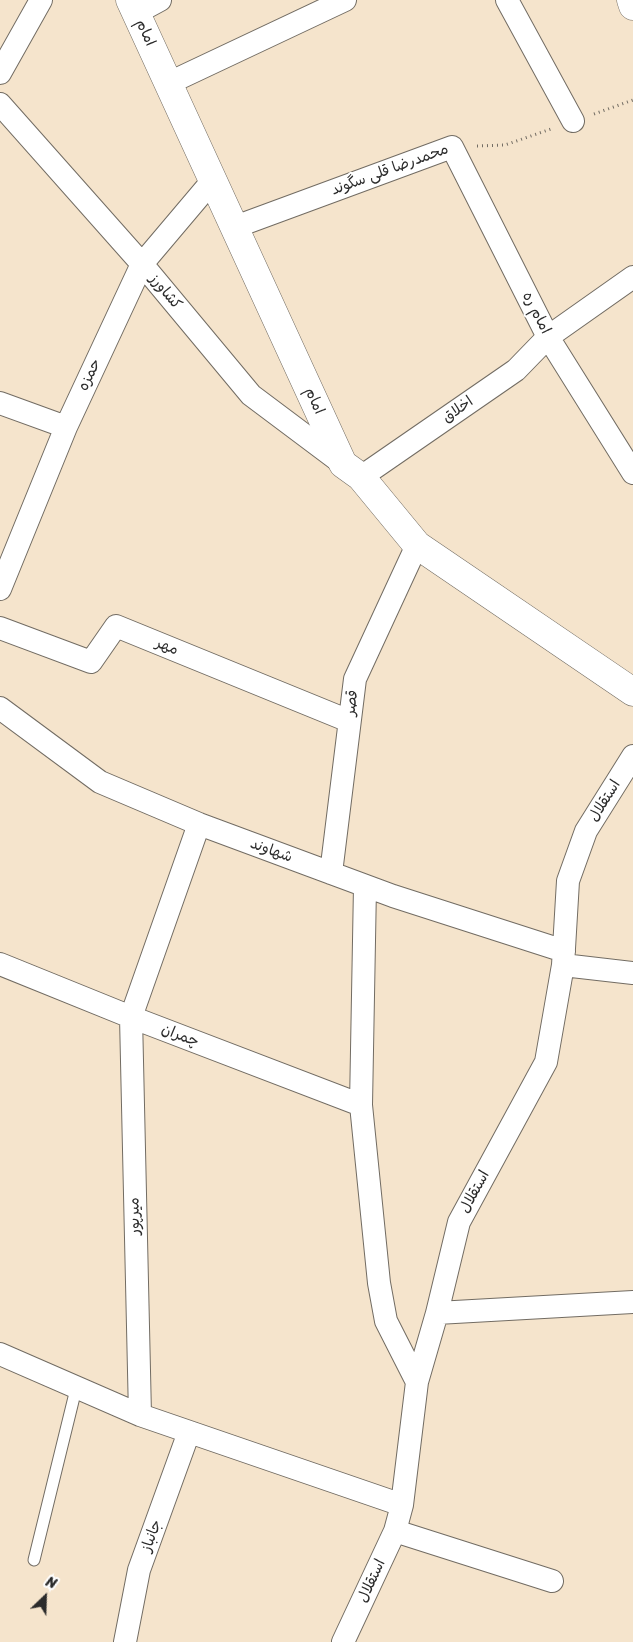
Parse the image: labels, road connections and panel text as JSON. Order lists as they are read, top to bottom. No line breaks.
{"streets":{"street":["امام","محمدرضا قلی سگوند","کشاورز","امام ره","حمزه","اخلاق","مهر","قصر","استقلال","شهاوند","چمران","میرپور","جانباز"]},"crossings":[["امام","محمدرضا قلی سگوند"],["امام","کشاورز"],["امام","حمزه"],["امام","اخلاق"],["امام","قصر"],["محمدرضا قلی سگوند","امام ره"],["کشاورز","حمزه"],["کشاورز","اخلاق"],["امام ره","اخلاق"],["مهر","قصر"],["قصر","شهاوند"],["استقلال","شهاوند"],["چمران","میرپور"]],"north":"top right"}
